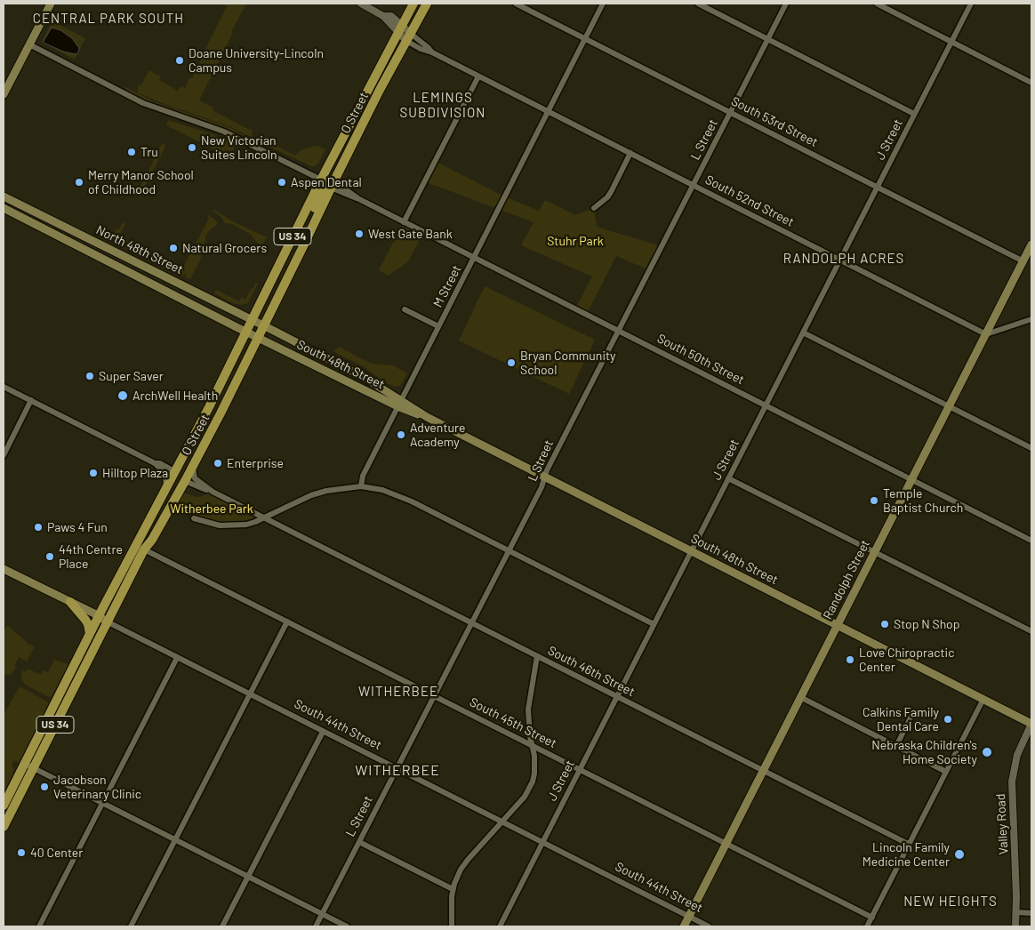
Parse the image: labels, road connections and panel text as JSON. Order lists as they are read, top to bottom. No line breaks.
{"streets":{"main road":["O Street","US 34","North 48th Street","South 48th Street","Randolph Street","South 44th Street"],"street":["South 53rd Street","L Street","J Street","South 52nd Street","M Street","South 50th Street","South 46th Street","South 45th Street","Valley Road"]},"crossings":[["O Street","South 52nd Street"],["O Street","North 48th Street"],["O Street","South 50th Street"],["O Street","South 48th Street"],["O Street","South 46th Street"],["O Street","South 45th Street"],["O Street","South 44th Street"],["South 53rd Street","L Street"],["South 53rd Street","J Street"],["South 53rd Street","M Street"],["South 53rd Street","Randolph Street"],["L Street","South 52nd Street"],["L Street","South 50th Street"],["L Street","South 48th Street"],["L Street","South 46th Street"],["L Street","South 45th Street"],["L Street","South 44th Street"],["J Street","South 52nd Street"],["J Street","South 50th Street"],["J Street","South 48th Street"],["J Street","South 46th Street"],["J Street","South 45th Street"],["J Street","South 44th Street"],["South 52nd Street","M Street"],["South 52nd Street","Randolph Street"],["North 48th Street","South 48th Street"],["M Street","South 50th Street"],["M Street","South 48th Street"],["South 50th Street","Randolph Street"],["South 48th Street","Randolph Street"],["South 48th Street","Valley Road"],["Randolph Street","South 46th Street"],["Randolph Street","South 45th Street"],["Randolph Street","South 44th Street"]],"districts":["CENTRAL PARK SOUTH","LEMINGS SUBDIVISION","RANDOLPH ACRES","WITHERBEE","WITHERBEE","NEW HEIGHTS"],"parks":["Stuhr Park","Witherbee Park"],"places":["Doane University-Lincoln Campus","New Victorian Suites Lincoln","Tru","Merry Manor School of Childhood","Aspen Dental","West Gate Bank","Natural Grocers","Bryan Community School","Super Saver","ArchWell Health","Adventure Academy","Enterprise","Hilltop Plaza","Temple Baptist Church","Paws 4 Fun","44th Centre Place","Stop N Shop","Love Chiropractic Center","Calkins Family Dental Care","Nebraska Children's Home Society","Jacobson Veterinary Clinic","40 Center","Lincoln Family Medicine Center"]}
